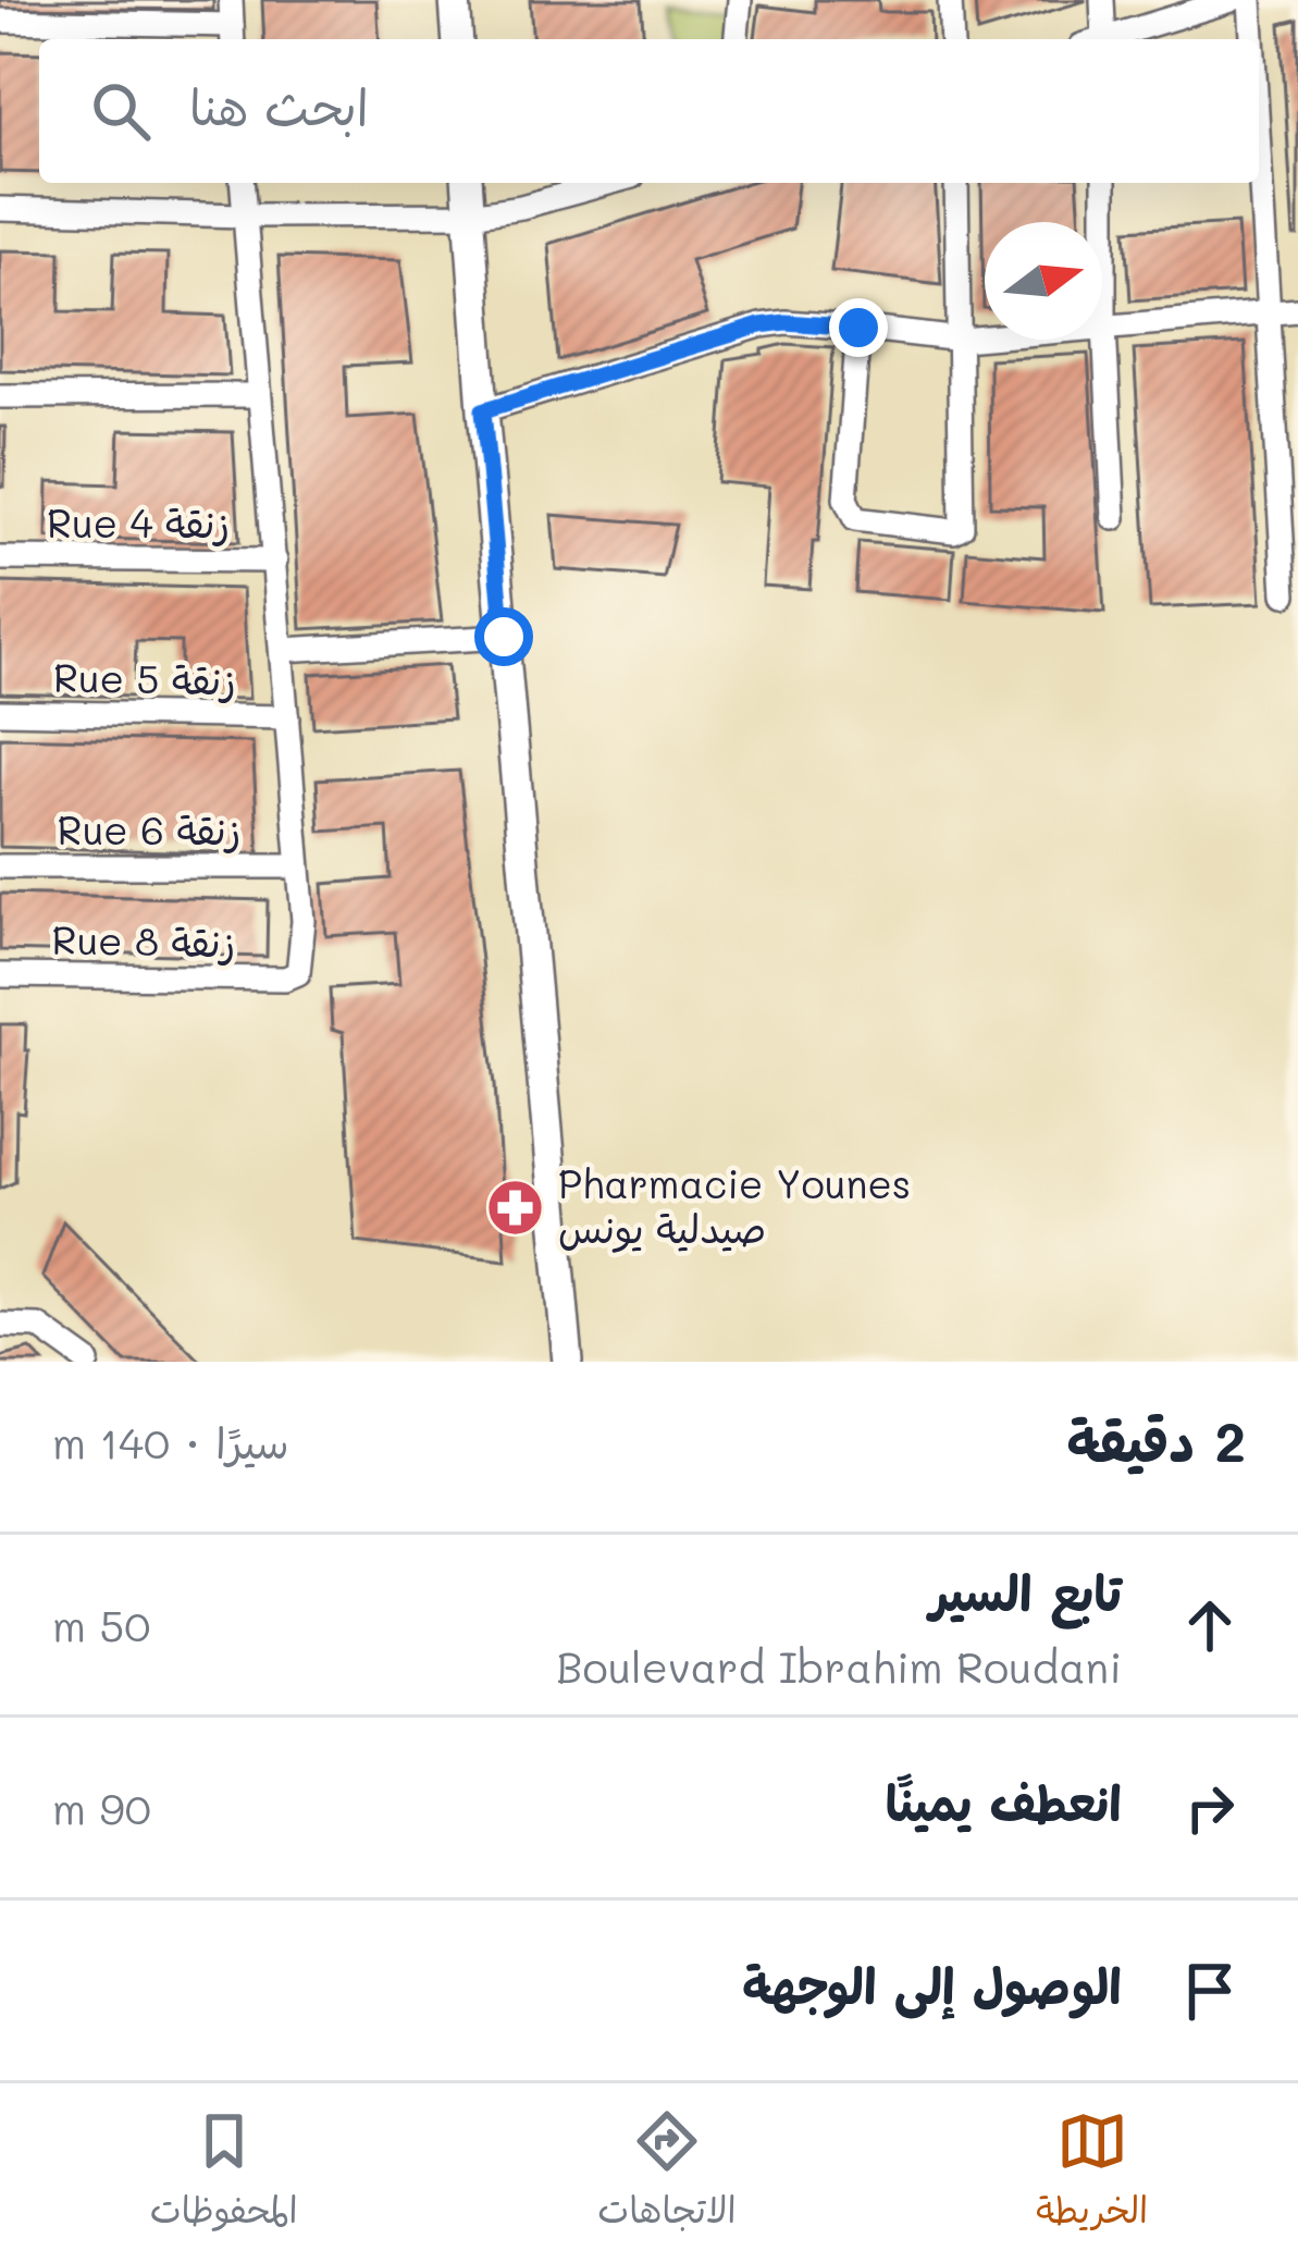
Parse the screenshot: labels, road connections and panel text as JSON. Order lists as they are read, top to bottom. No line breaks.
{"streets":{"street":["Rue 4 زنقة","Rue 5 زنقة","Rue 6 زنقة","Rue 8 زنقة"]},"crossings":[["Rue 6 زنقة","Rue 8 زنقة"]],"places":{"pharmacy":["Pharmacie Younes صيدلية يونس"]},"north":"right","page":{"search":"ابحث هنا","heading":["2 دقيقة","سيرًا · 140 m"],"list":[["تابع السير","Boulevard Ibrahim Roudani","50 m"],["انعطف يمينًا","90 m"],"الوصول إلى الوجهة"],"nav":["الخريطة","الاتجاهات","المحفوظات"]}}
